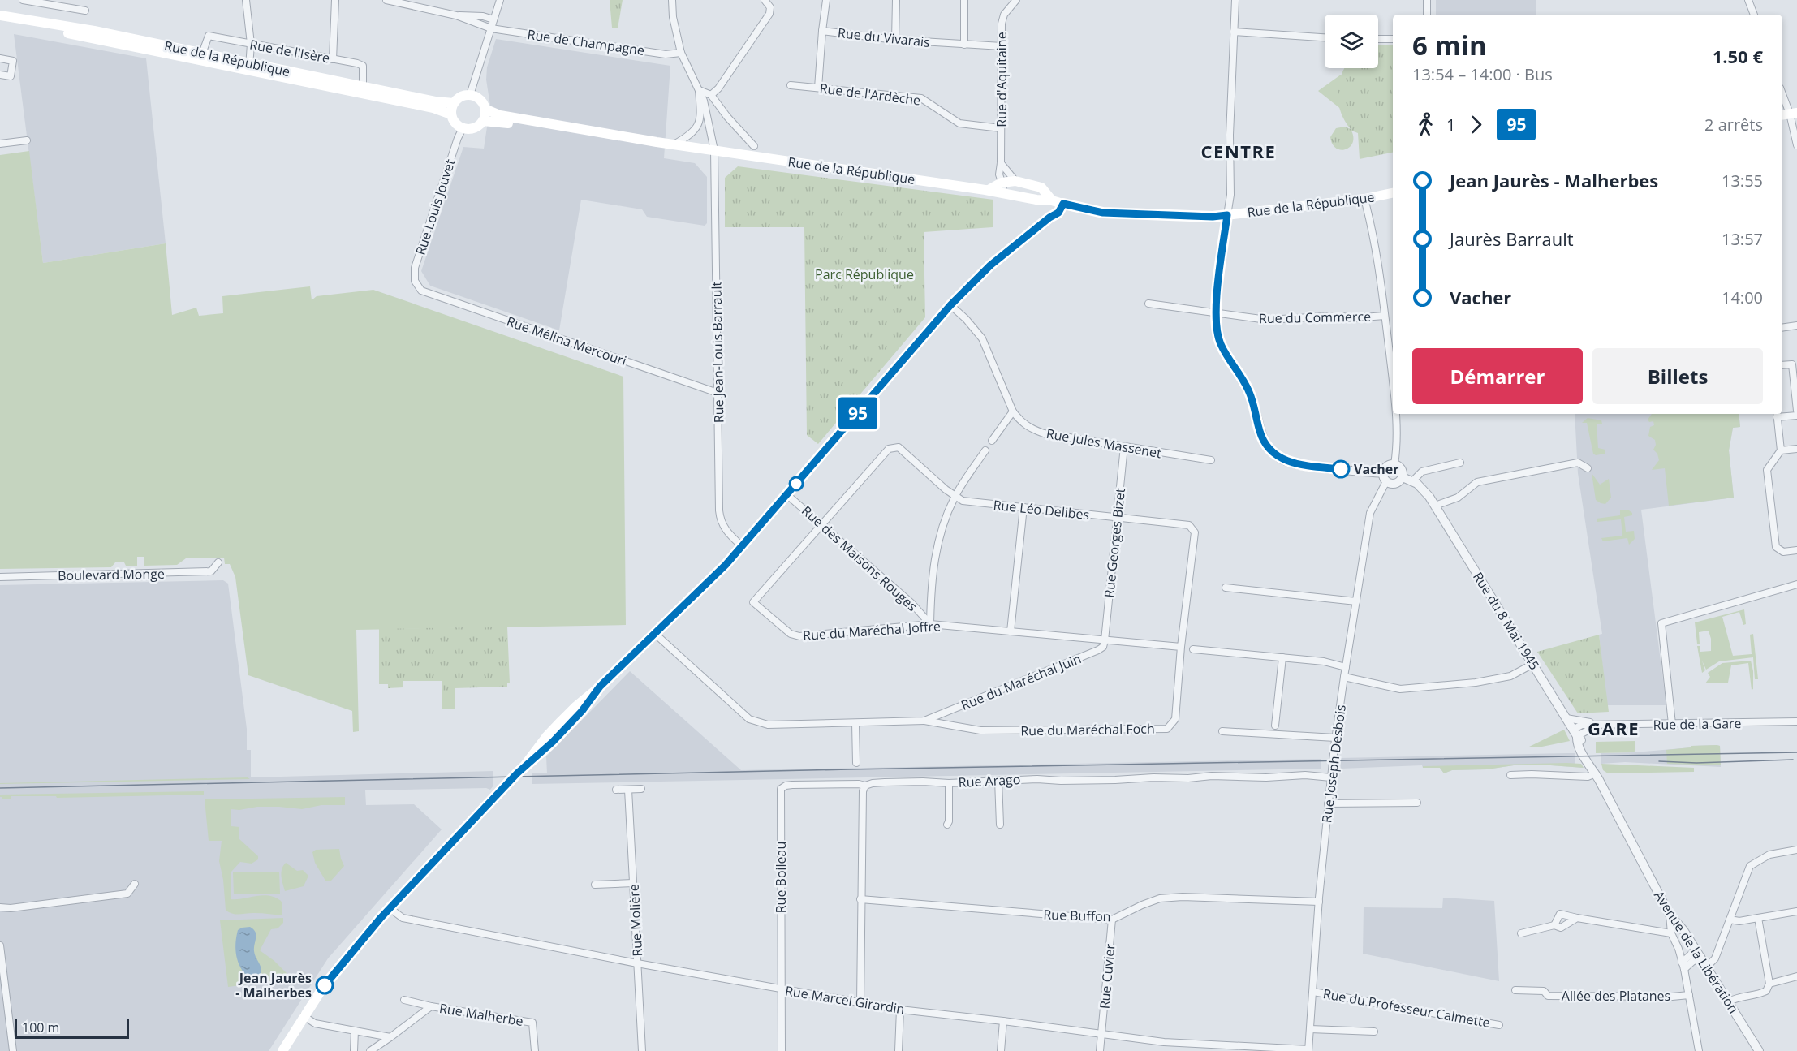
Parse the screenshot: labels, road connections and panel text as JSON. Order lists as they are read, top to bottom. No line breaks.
{"streets":{"main road":["Rue de la République"],"street":["Rue du Vivarais","Rue de Champagne","Rue de l'Isère","Rue d'Aquitaine","Rue de l'Ardèche","Rue Louis Jouvet","Rue du Commerce","Rue Mélina Mercouri","Rue Jean-Louis Barrault","Rue Jules Massenet","Rue Léo Delibes","Rue Georges Bizet","Rue des Maisons Rouges","Boulevard Monge","Rue du 8 Mai 1945","Rue du Maréchal Joffre","Rue du Maréchal Juin","Rue de la Gare","Rue du Maréchal Foch","Rue Joseph Desbois","Rue Arago","Rue Boileau","Rue Buffon","Rue Molière","Avenue de la Libération","Rue Cuvier","Allée des Platanes","Rue Marcel Girardin","Rue du Professeur Calmette","Rue Malherbe"]},"crossings":[["Rue du Vivarais","Rue d'Aquitaine"],["Rue du Vivarais","Rue de l'Ardèche"],["Rue de Champagne","Rue Jean-Louis Barrault"],["Rue de l'Isère","Rue de la République"],["Rue de la République","Rue d'Aquitaine"],["Rue de la République","Rue Louis Jouvet"],["Rue de la République","Rue Jean-Louis Barrault"],["Rue d'Aquitaine","Rue de l'Ardèche"],["Rue Louis Jouvet","Rue Mélina Mercouri"],["Rue Mélina Mercouri","Rue Jean-Louis Barrault"],["Rue Jules Massenet","Rue Georges Bizet"],["Rue Léo Delibes","Rue Georges Bizet"],["Rue Léo Delibes","Rue des Maisons Rouges"],["Rue Léo Delibes","Rue du Maréchal Joffre"],["Rue Léo Delibes","Rue du Maréchal Foch"],["Rue Georges Bizet","Rue du Maréchal Joffre"],["Rue Georges Bizet","Rue du Maréchal Juin"],["Rue des Maisons Rouges","Rue du Maréchal Joffre"],["Rue du 8 Mai 1945","Rue de la Gare"],["Rue du 8 Mai 1945","Rue Joseph Desbois"],["Rue du 8 Mai 1945","Avenue de la Libération"],["Rue du Maréchal Joffre","Rue du Maréchal Juin"],["Rue du Maréchal Juin","Rue du Maréchal Foch"],["Rue Joseph Desbois","Rue Arago"],["Rue Joseph Desbois","Rue Buffon"],["Rue Joseph Desbois","Rue Marcel Girardin"],["Rue Joseph Desbois","Rue du Professeur Calmette"],["Rue Arago","Rue Boileau"],["Rue Boileau","Rue Marcel Girardin"],["Rue Buffon","Rue Cuvier"],["Rue Molière","Rue Marcel Girardin"],["Rue Cuvier","Rue Marcel Girardin"]],"districts":["CENTRE","GARE"],"parks":["Parc République"],"places":["Vacher","Jean Jaurès - Malherbes"],"lines":["bus line 95"],"scale_bar":"100 m","page":{"on_map":"95","heading":["6 min","13:54 – 14:00 · Bus","1.50 €"],"legs":["1","95","2 arrêts"],"list":[{"name":"Jean Jaurès - Malherbes","value":"13:55"},{"name":"Jaurès Barrault","value":"13:57"},{"name":"Vacher","value":"14:00"}],"buttons":["Démarrer","Billets"],"scale":"100 m"}}
